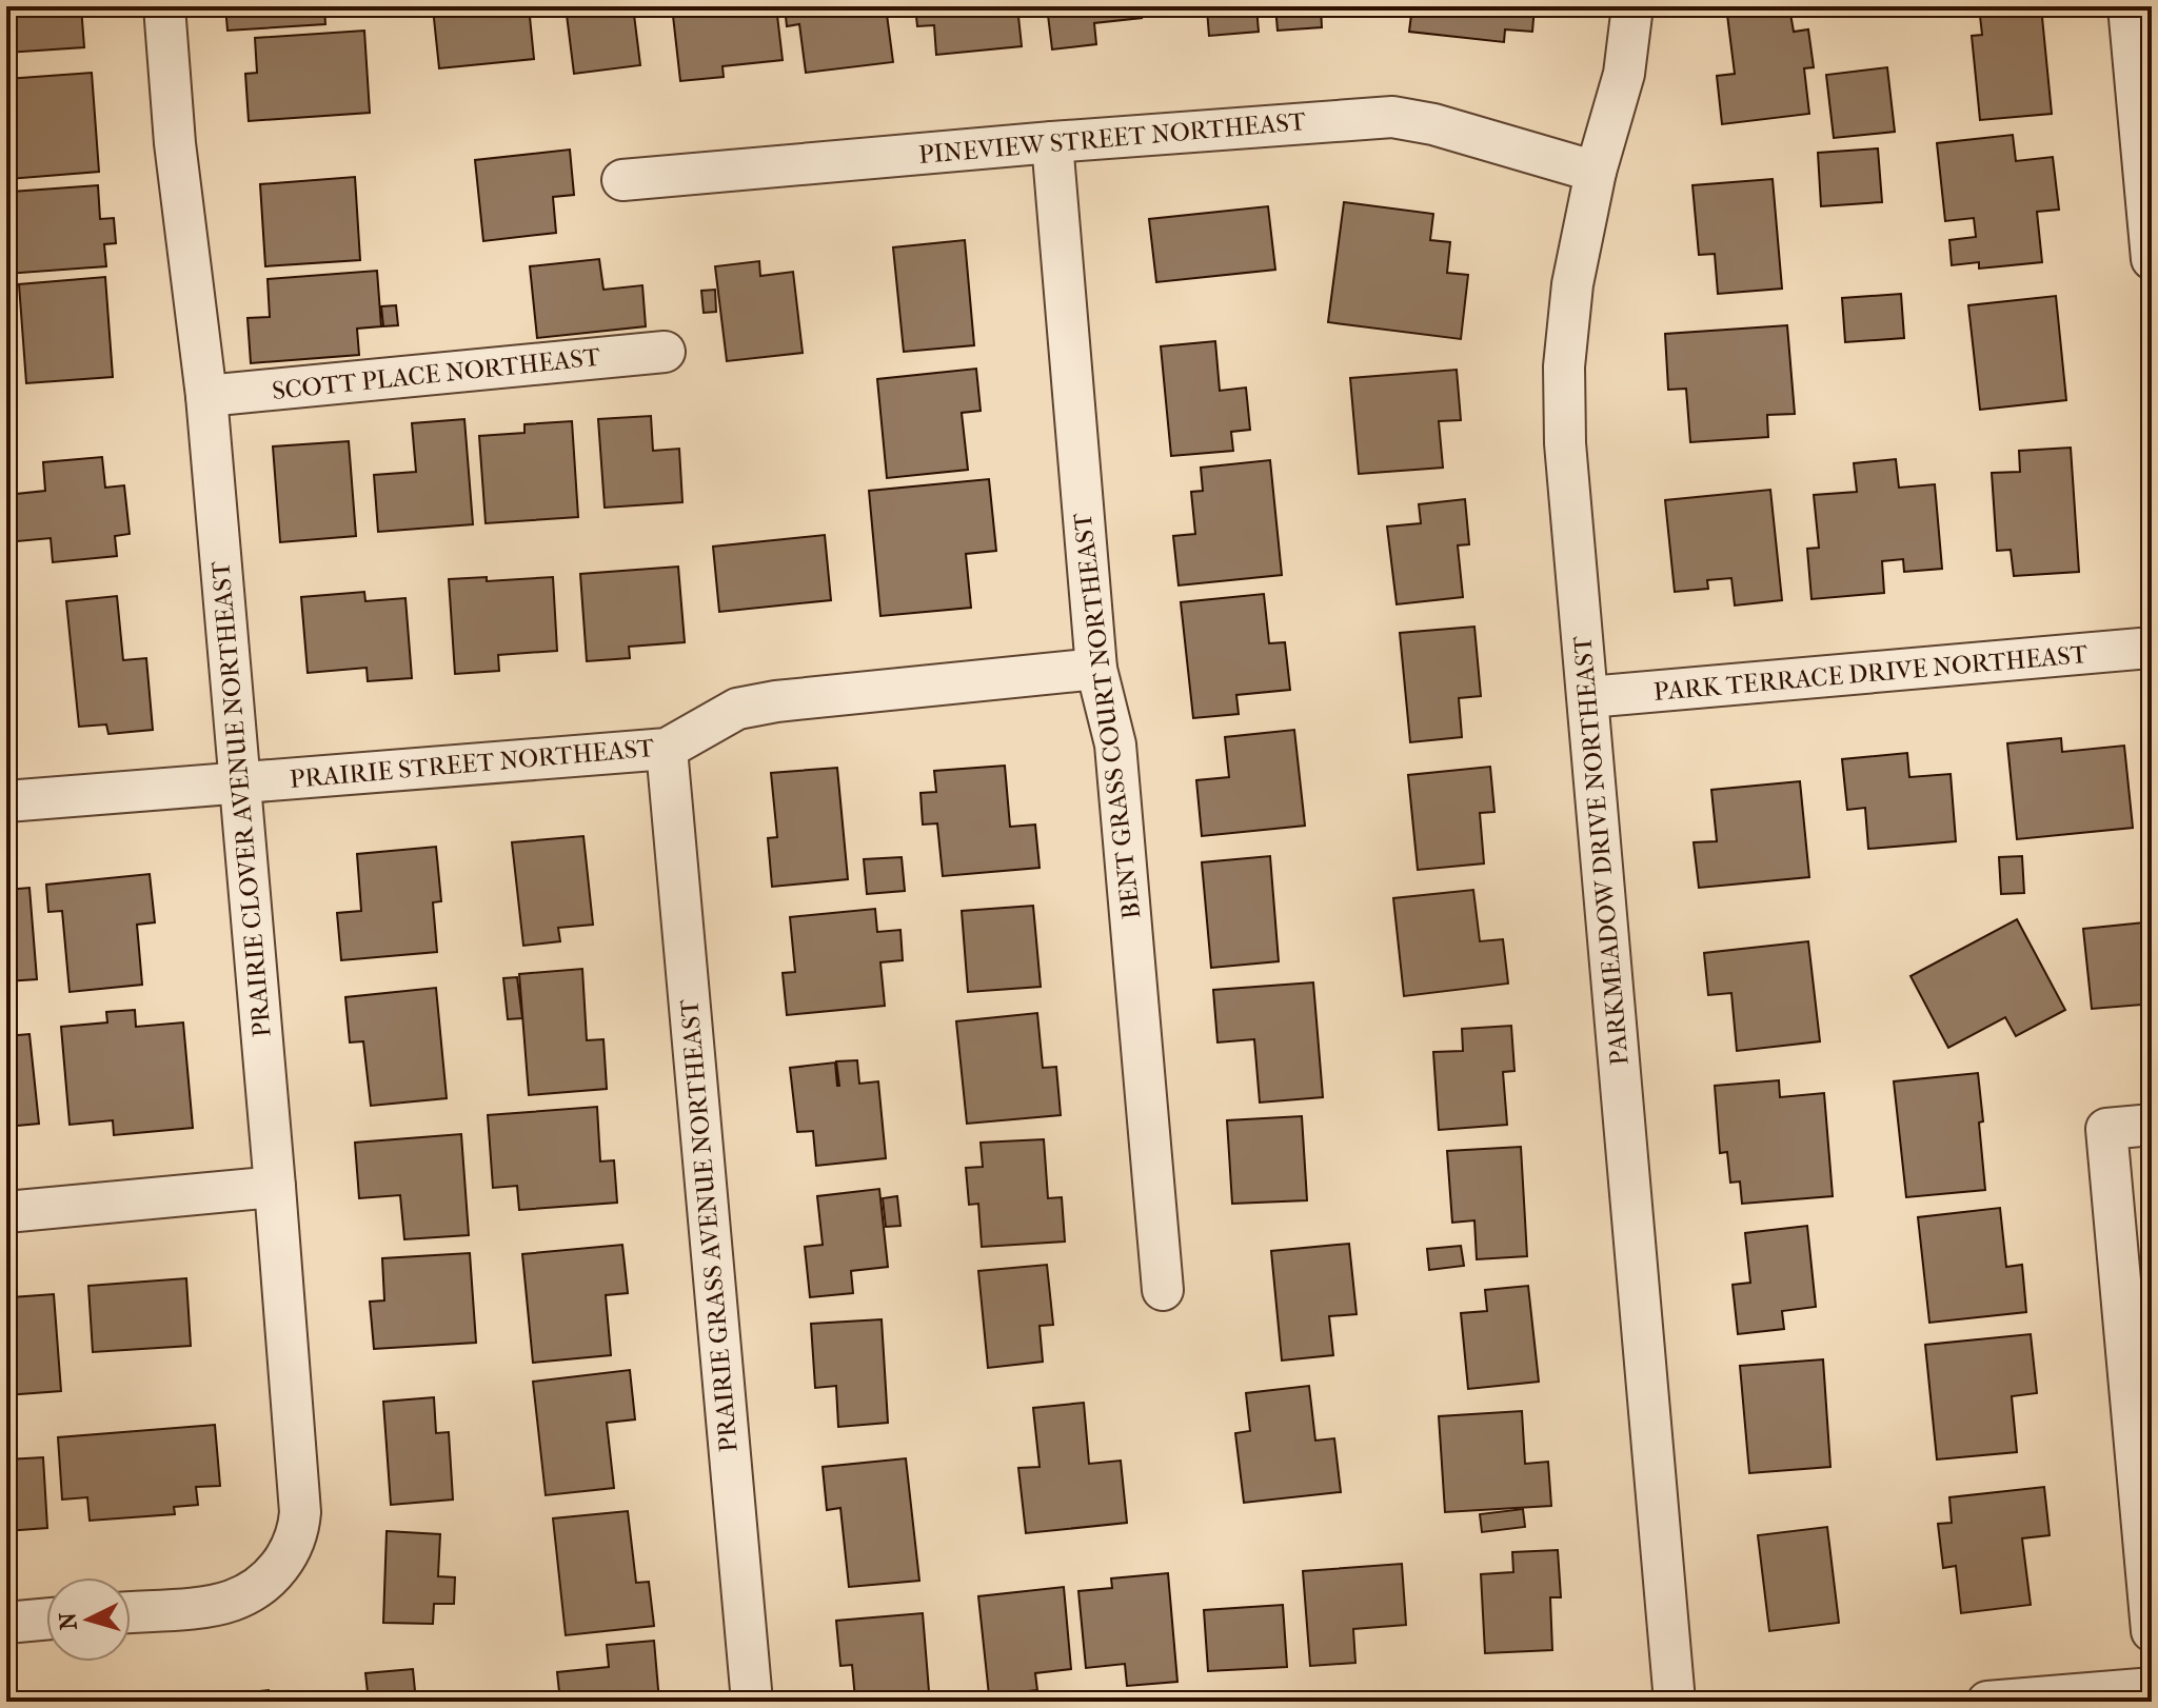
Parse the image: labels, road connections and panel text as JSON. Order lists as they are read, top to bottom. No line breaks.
{"streets":{"street":["PINEVIEW STREET NORTHEAST","SCOTT PLACE NORTHEAST","PARK TERRACE DRIVE NORTHEAST","BENT GRASS COURT NORTHEAST","PRAIRIE STREET NORTHEAST","PRAIRIE CLOVER AVENUE NORTHEAST","PARKMEADOW DRIVE NORTHEAST","PRAIRIE GRASS AVENUE NORTHEAST"]},"crossings":[["PINEVIEW STREET NORTHEAST","BENT GRASS COURT NORTHEAST"],["PINEVIEW STREET NORTHEAST","PARKMEADOW DRIVE NORTHEAST"],["SCOTT PLACE NORTHEAST","PRAIRIE CLOVER AVENUE NORTHEAST"],["PARK TERRACE DRIVE NORTHEAST","PARKMEADOW DRIVE NORTHEAST"],["BENT GRASS COURT NORTHEAST","PRAIRIE STREET NORTHEAST"],["PRAIRIE STREET NORTHEAST","PRAIRIE CLOVER AVENUE NORTHEAST"],["PRAIRIE STREET NORTHEAST","PRAIRIE GRASS AVENUE NORTHEAST"]],"north":"left"}
